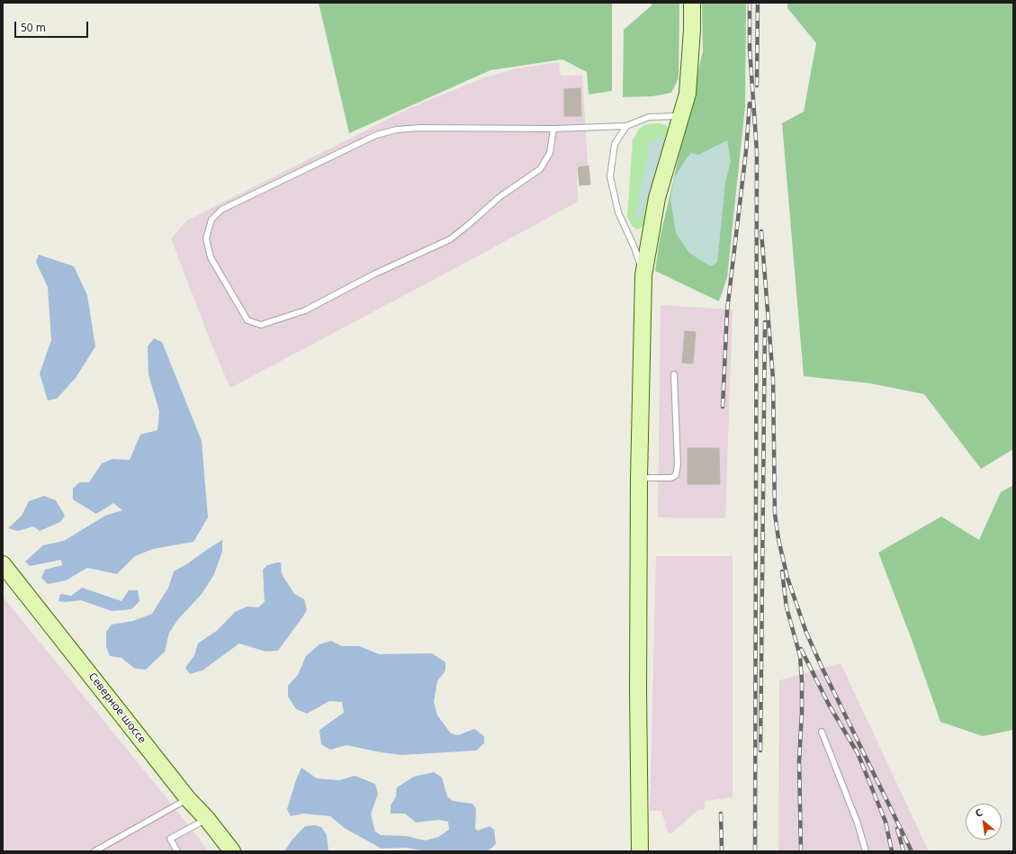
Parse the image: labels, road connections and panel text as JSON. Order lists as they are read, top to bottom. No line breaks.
{"streets":{"street":["Северное шоссе"]},"scale_bar":"50 m","north":"top left"}
